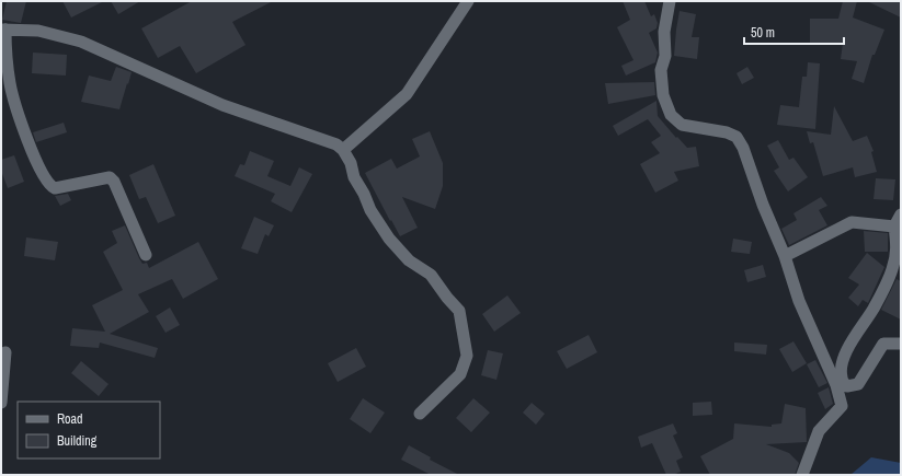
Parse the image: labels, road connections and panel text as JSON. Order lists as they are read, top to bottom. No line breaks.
{"legend":["Road","Building"],"scale_bar":"50 m"}
